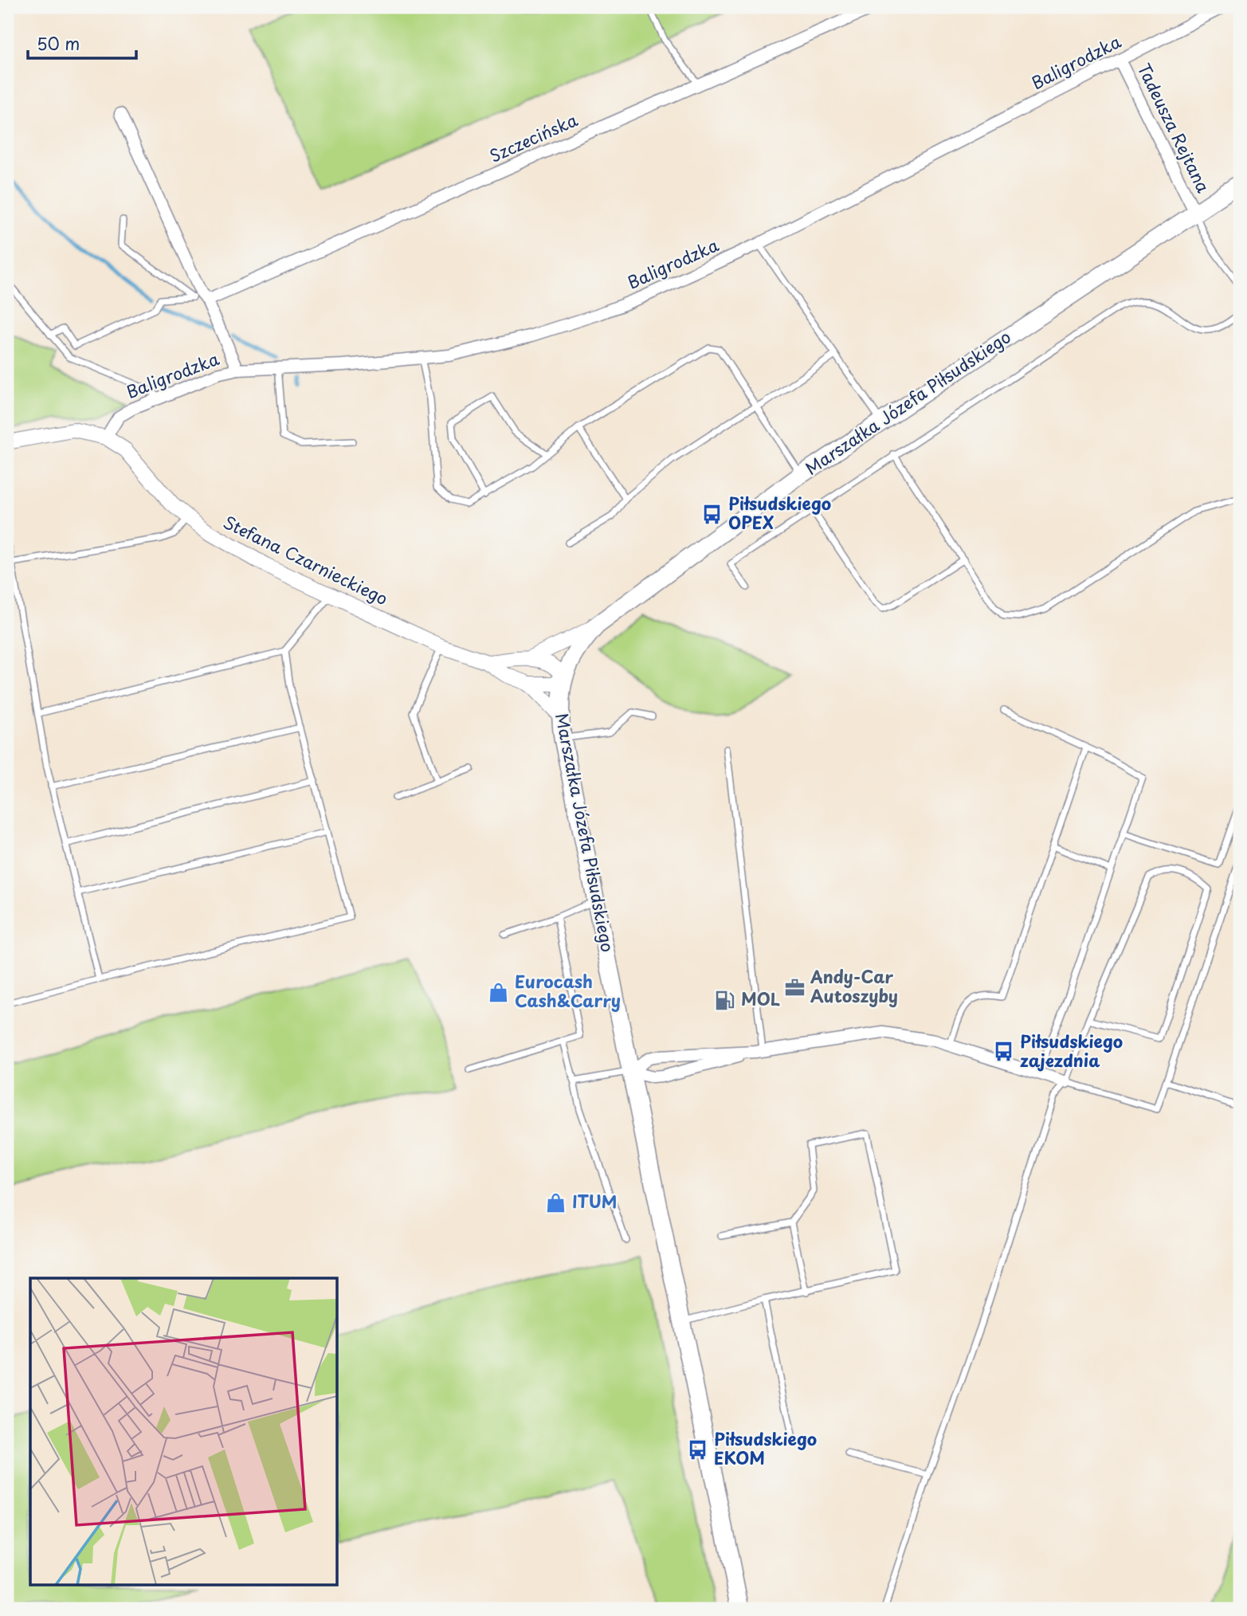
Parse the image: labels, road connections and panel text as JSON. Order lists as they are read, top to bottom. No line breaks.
{"streets":{"main road":["Marszałka Józefa Piłsudskiego"],"street":["Baligrodzka","Tadeusza Rejtana","Szczecińska","Stefana Czarnieckiego"]},"crossings":[["Baligrodzka","Tadeusza Rejtana"],["Baligrodzka","Stefana Czarnieckiego"],["Tadeusza Rejtana","Marszałka Józefa Piłsudskiego"],["Marszałka Józefa Piłsudskiego","Stefana Czarnieckiego"]],"places":{"bus stop":["Piłsudskiego OPEX","Piłsudskiego zajezdnia","Piłsudskiego EKOM"],"office":["Andy-Car Autoszyby"],"shop":["Eurocash Cash&Carry","ITUM"],"fuel station":["MOL"]},"scale_bar":"50 m"}
